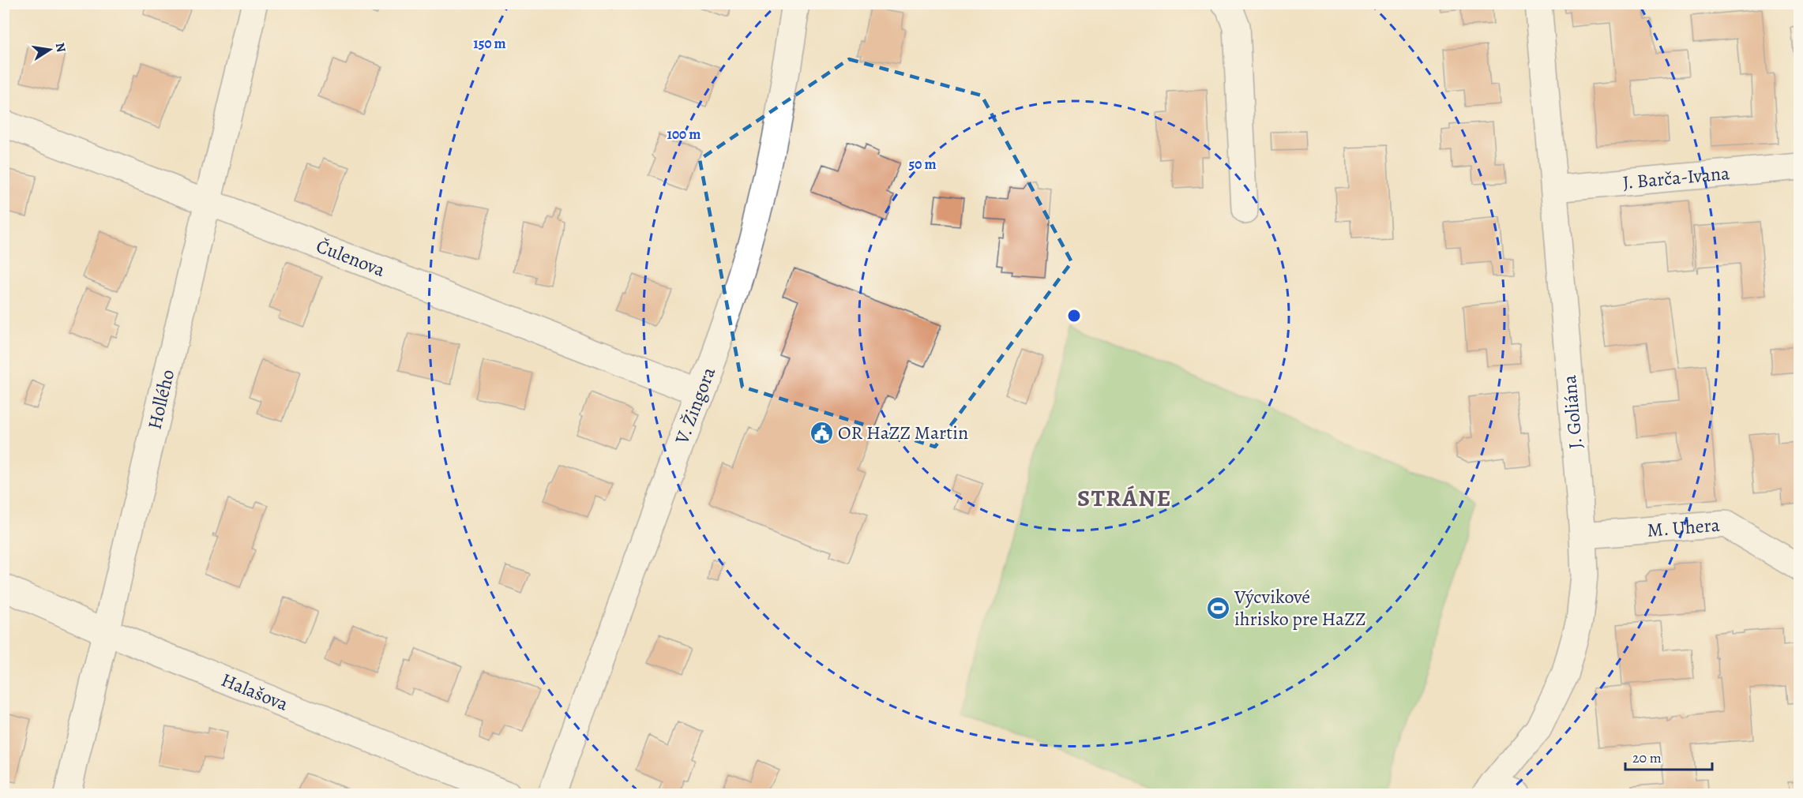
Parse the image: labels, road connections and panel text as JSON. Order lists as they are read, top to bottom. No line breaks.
{"streets":{"street":["J. Barča-Ivana","Čulenova","Hollého","V. Žingora","J. Goliána","M. Uhera","Halašova"]},"crossings":[["J. Barča-Ivana","J. Goliána"],["Čulenova","Hollého"],["Čulenova","V. Žingora"],["Hollého","Halašova"],["J. Goliána","M. Uhera"]],"districts":["STRÁNE"],"places":{"public building":["OR HaZZ Martin"],"sports":["Výcvikové ihrisko pre HaZZ"]},"scale_bar":"20 m","north":"right","rings":["150 m","100 m","50 m"]}
